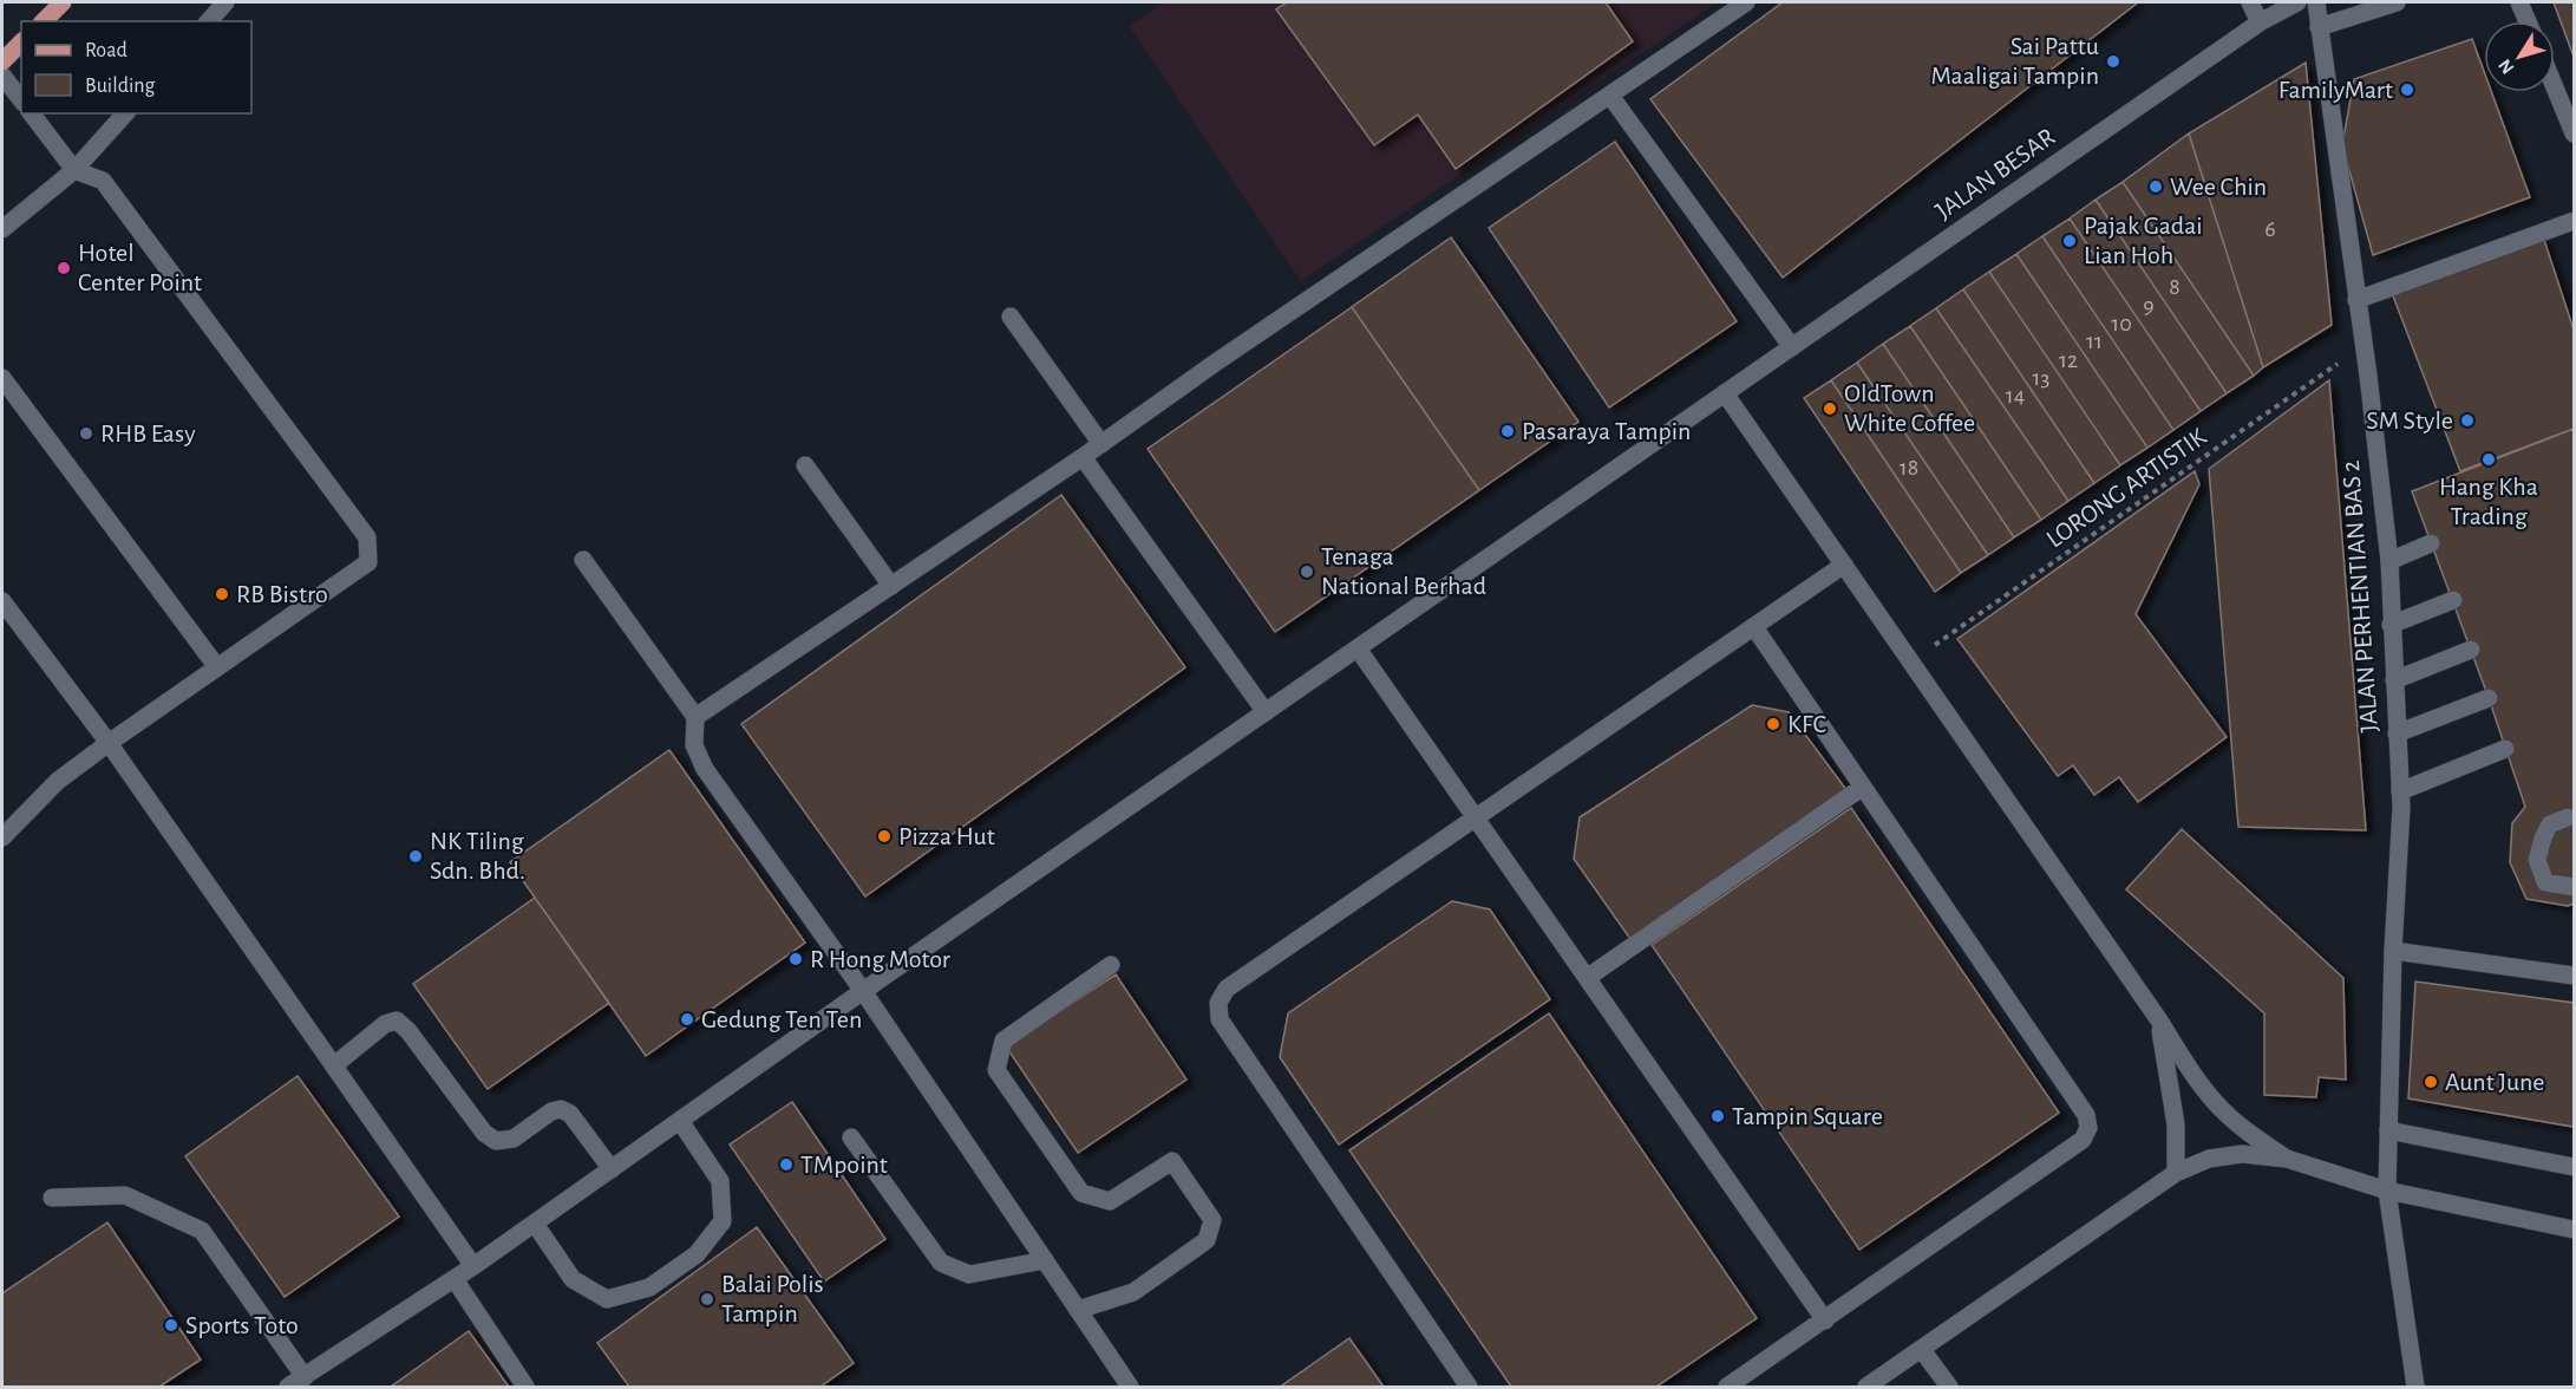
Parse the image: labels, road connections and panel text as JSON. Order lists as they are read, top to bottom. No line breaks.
{"streets":{"street":["JALAN BESAR","JALAN PERHENTIAN BAS 2"],"path":["LORONG ARTISTIK"]},"crossings":[["LORONG ARTISTIK","JALAN PERHENTIAN BAS 2"]],"places":["Sai Pattu Maaligai Tampin","FamilyMart","Wee Chin","Pajak Gadai Lian Hoh","Hotel Center Point","OldTown White Coffee","SM Style","Pasaraya Tampin","RHB Easy","Hang Kha Trading","Tenaga National Berhad","RB Bistro","KFC","Pizza Hut","NK Tiling Sdn. Bhd.","R Hong Motor","Gedung Ten Ten","Aunt June","Tampin Square","TMpoint","Balai Polis Tampin","Sports Toto"],"house_numbers":["6","8","9","10","11","12","13","14","18"],"legend":["Road","Building"],"north":"bottom left"}
